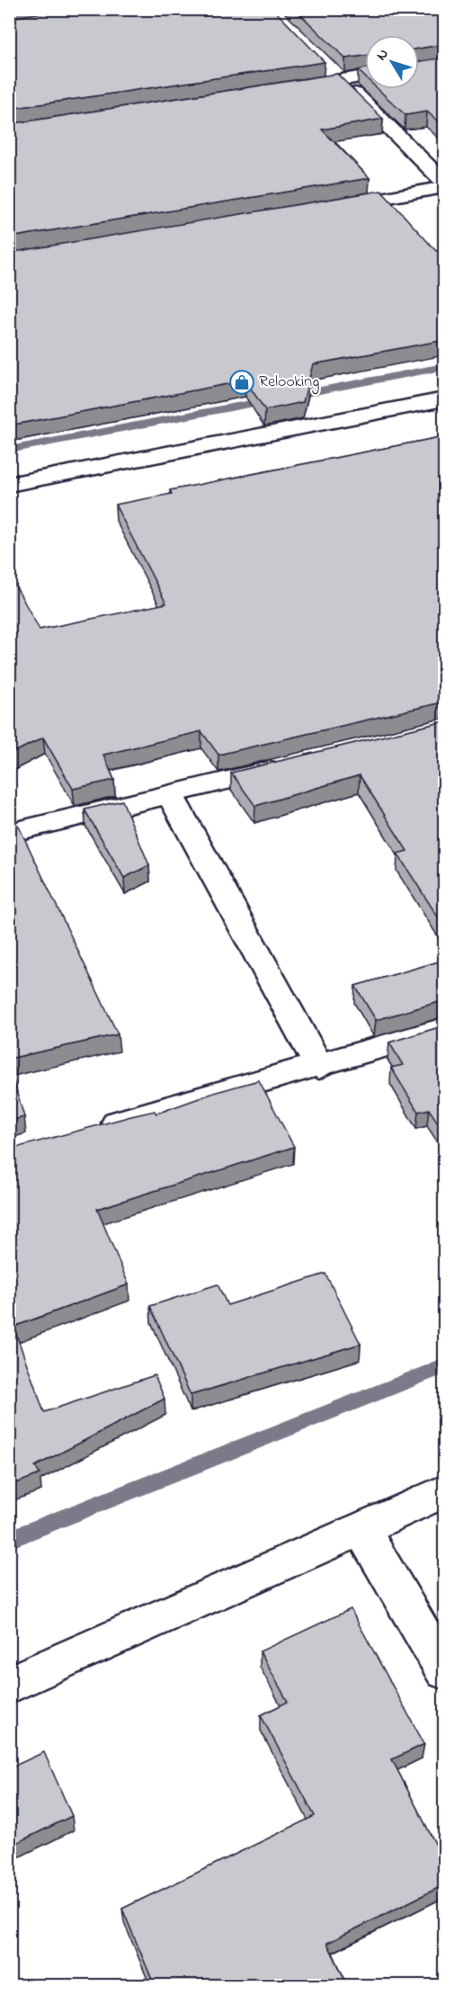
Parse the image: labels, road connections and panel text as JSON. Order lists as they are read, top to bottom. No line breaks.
{"places":{"shop":["Relooking"]},"north":"top left"}
